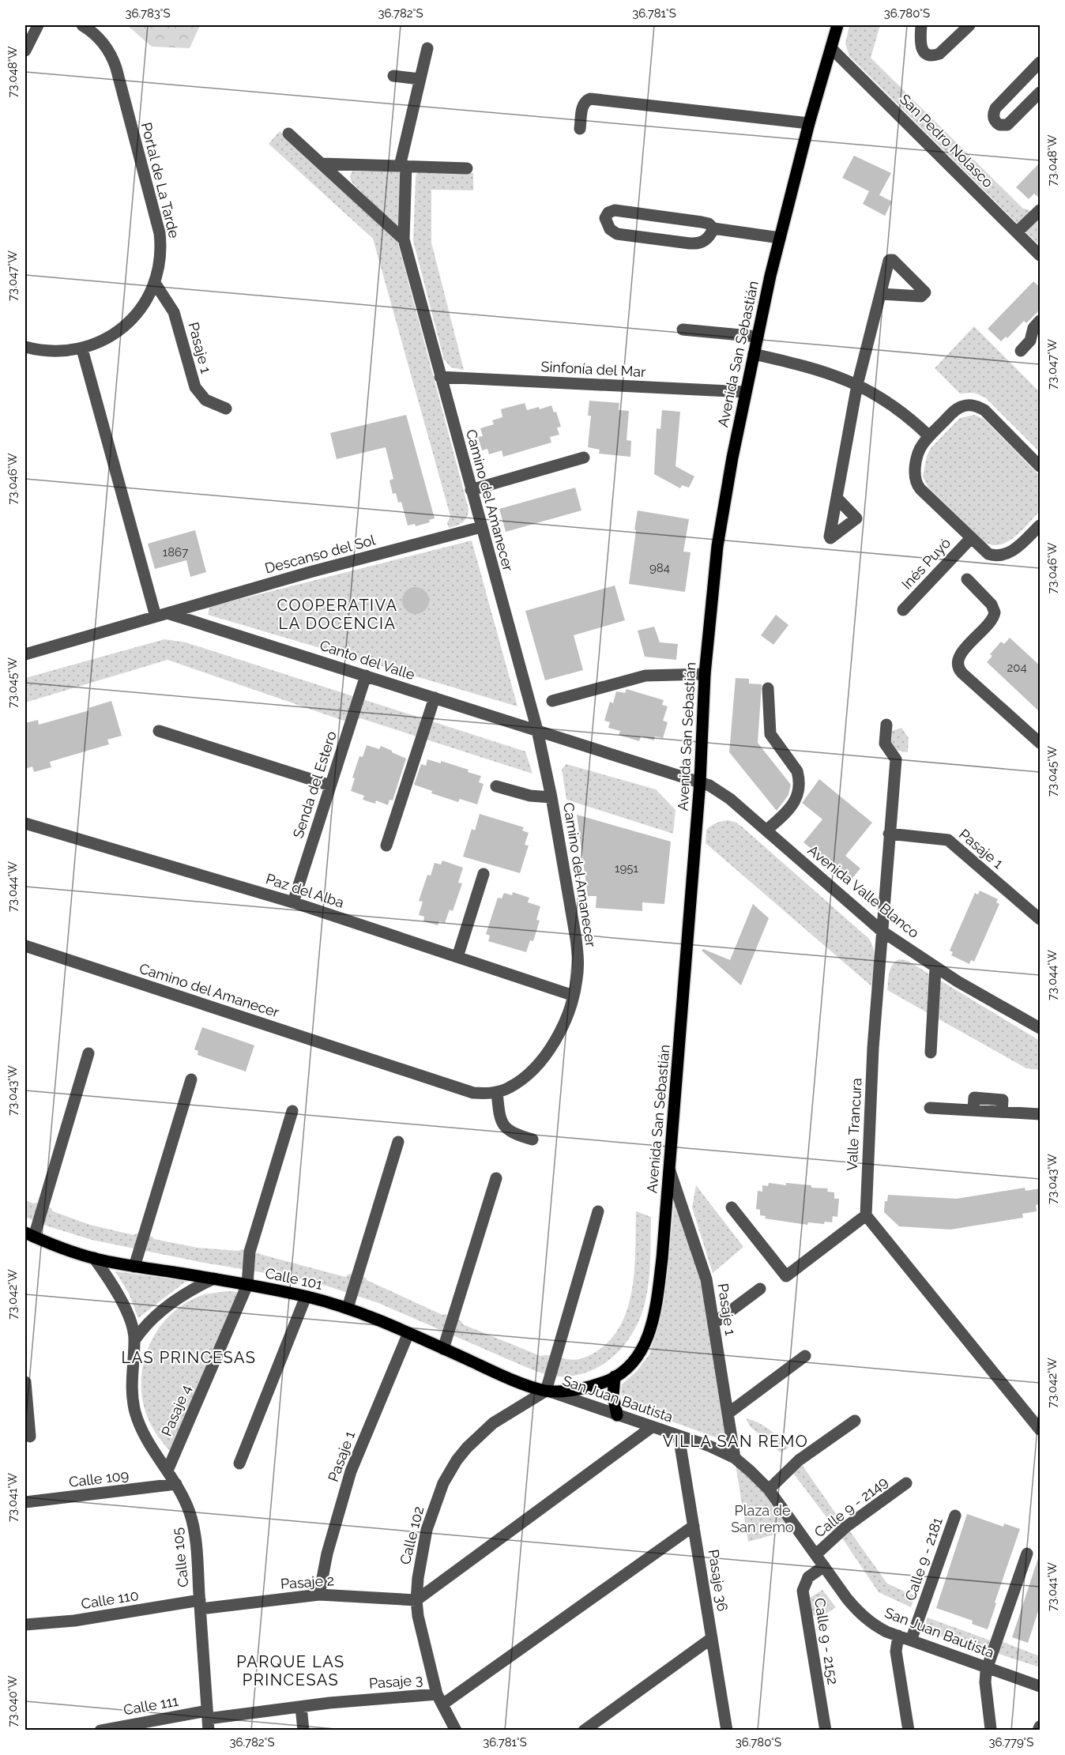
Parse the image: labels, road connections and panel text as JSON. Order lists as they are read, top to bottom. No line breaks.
{"streets":{"main road":["Avenida San Sebastián","Calle 101"],"street":["San Pedro Nolasco","Portal de La Tarde","Pasaje 1","Sinfonía del Mar","Camino del Amanecer","Descanso del Sol","Inés Puyó","Canto del Valle","Senda del Estero","Paz del Alba","Avenida Valle Blanco","Valle Trancura","San Juan Bautista","Pasaje 4","Calle 109","Calle 9 - 2149","Calle 102","Calle 105","Calle 9 - 2181","Pasaje 36","Pasaje 2","Calle 110","Calle 9 - 2152","Pasaje 3","Calle 111"]},"crossings":[["San Pedro Nolasco","Avenida San Sebastián"],["Portal de La Tarde","Pasaje 1"],["Pasaje 1","Avenida San Sebastián"],["Pasaje 1","Valle Trancura"],["Pasaje 1","Calle 101"],["Pasaje 1","San Juan Bautista"],["Pasaje 1","Pasaje 2"],["Avenida San Sebastián","Sinfonía del Mar"],["Avenida San Sebastián","Canto del Valle"],["Avenida San Sebastián","Avenida Valle Blanco"],["Avenida San Sebastián","Calle 101"],["Avenida San Sebastián","San Juan Bautista"],["Avenida San Sebastián","Calle 102"],["Sinfonía del Mar","Camino del Amanecer"],["Camino del Amanecer","Descanso del Sol"],["Camino del Amanecer","Canto del Valle"],["Camino del Amanecer","Paz del Alba"],["Descanso del Sol","Canto del Valle"],["Canto del Valle","Senda del Estero"],["Canto del Valle","Avenida Valle Blanco"],["Senda del Estero","Paz del Alba"],["Avenida Valle Blanco","Valle Trancura"],["Calle 101","San Juan Bautista"],["Calle 101","Pasaje 4"],["Calle 101","Calle 102"],["Calle 101","Calle 105"],["San Juan Bautista","Calle 9 - 2149"],["San Juan Bautista","Calle 102"],["San Juan Bautista","Calle 9 - 2181"],["San Juan Bautista","Pasaje 36"],["San Juan Bautista","Calle 9 - 2152"],["Pasaje 4","Calle 105"],["Calle 109","Calle 105"],["Calle 102","Pasaje 2"],["Calle 102","Pasaje 3"],["Calle 105","Pasaje 2"],["Calle 105","Calle 110"],["Calle 105","Pasaje 3"],["Calle 105","Calle 111"],["Pasaje 2","Calle 110"],["Pasaje 3","Calle 111"]],"districts":["COOPERATIVA LA DOCENCIA","LAS PRINCESAS","VILLA SAN REMO","PARQUE LAS PRINCESAS"],"parks":["Plaza de San remo"],"house_numbers":["1867","984","204","1951"],"coordinates":["36.783°S","36.782°S","36.781°S","36.780°S","73.048°W","73.047°W","73.046°W","73.045°W","73.044°W","73.043°W","73.042°W","73.041°W","73.040°W","36.779°S"]}
